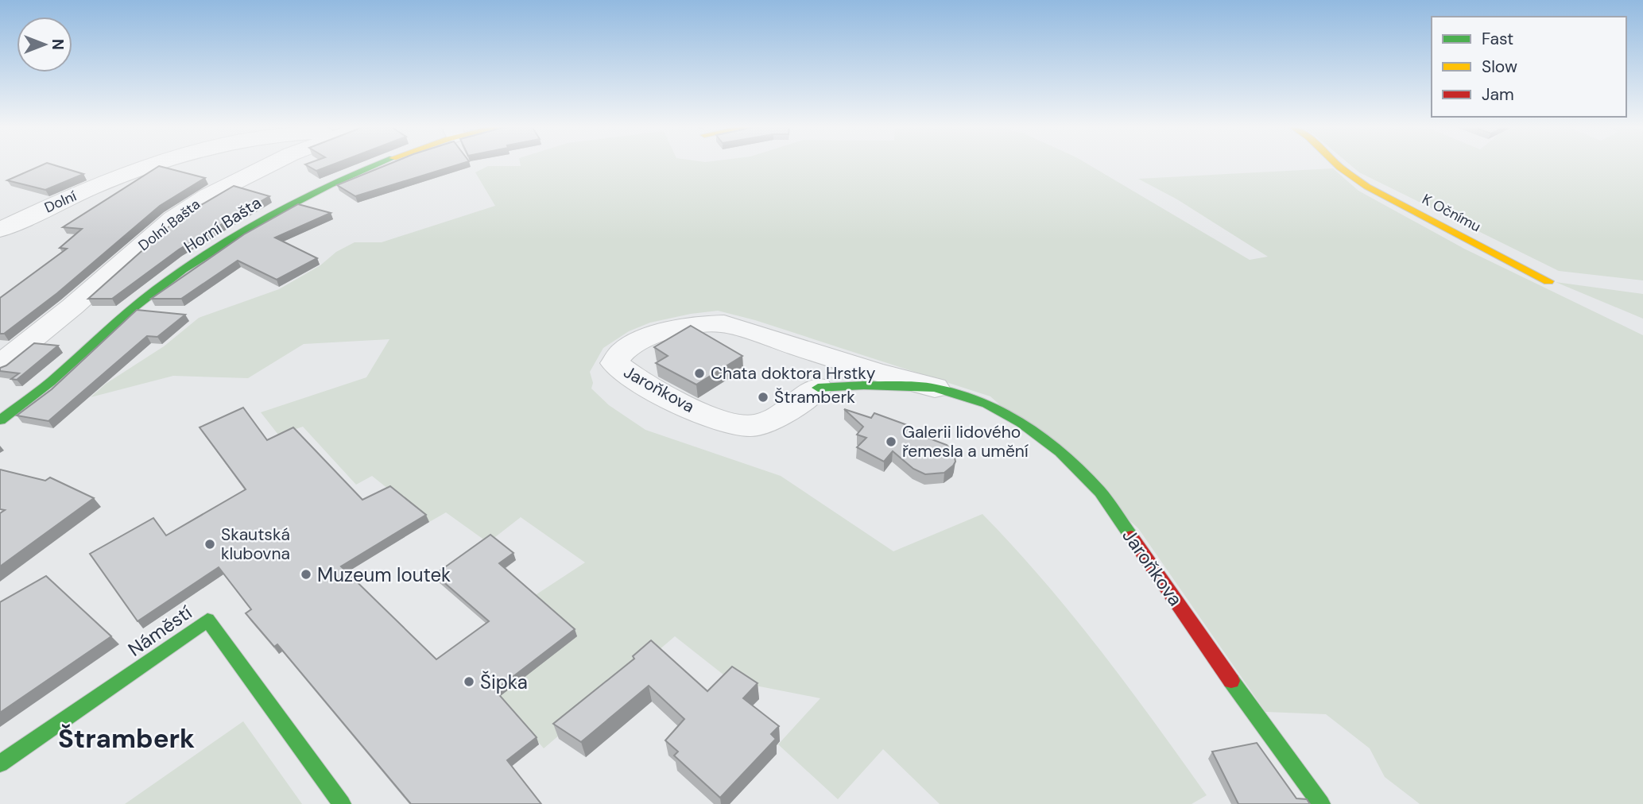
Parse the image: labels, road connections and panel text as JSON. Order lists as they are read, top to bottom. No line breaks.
{"streets":{"street":["Dolní","K Očnímu","Dolní Bašta","Horní Bašta","Jaroňkova","Náměstí"]},"districts":["Štramberk"],"places":["Chata doktora Hrstky","Štramberk","Galerii lidového řemesla a umění","Skautská klubovna","Muzeum loutek","Šipka"],"legend":["Fast","Slow","Jam"],"north":"right"}
